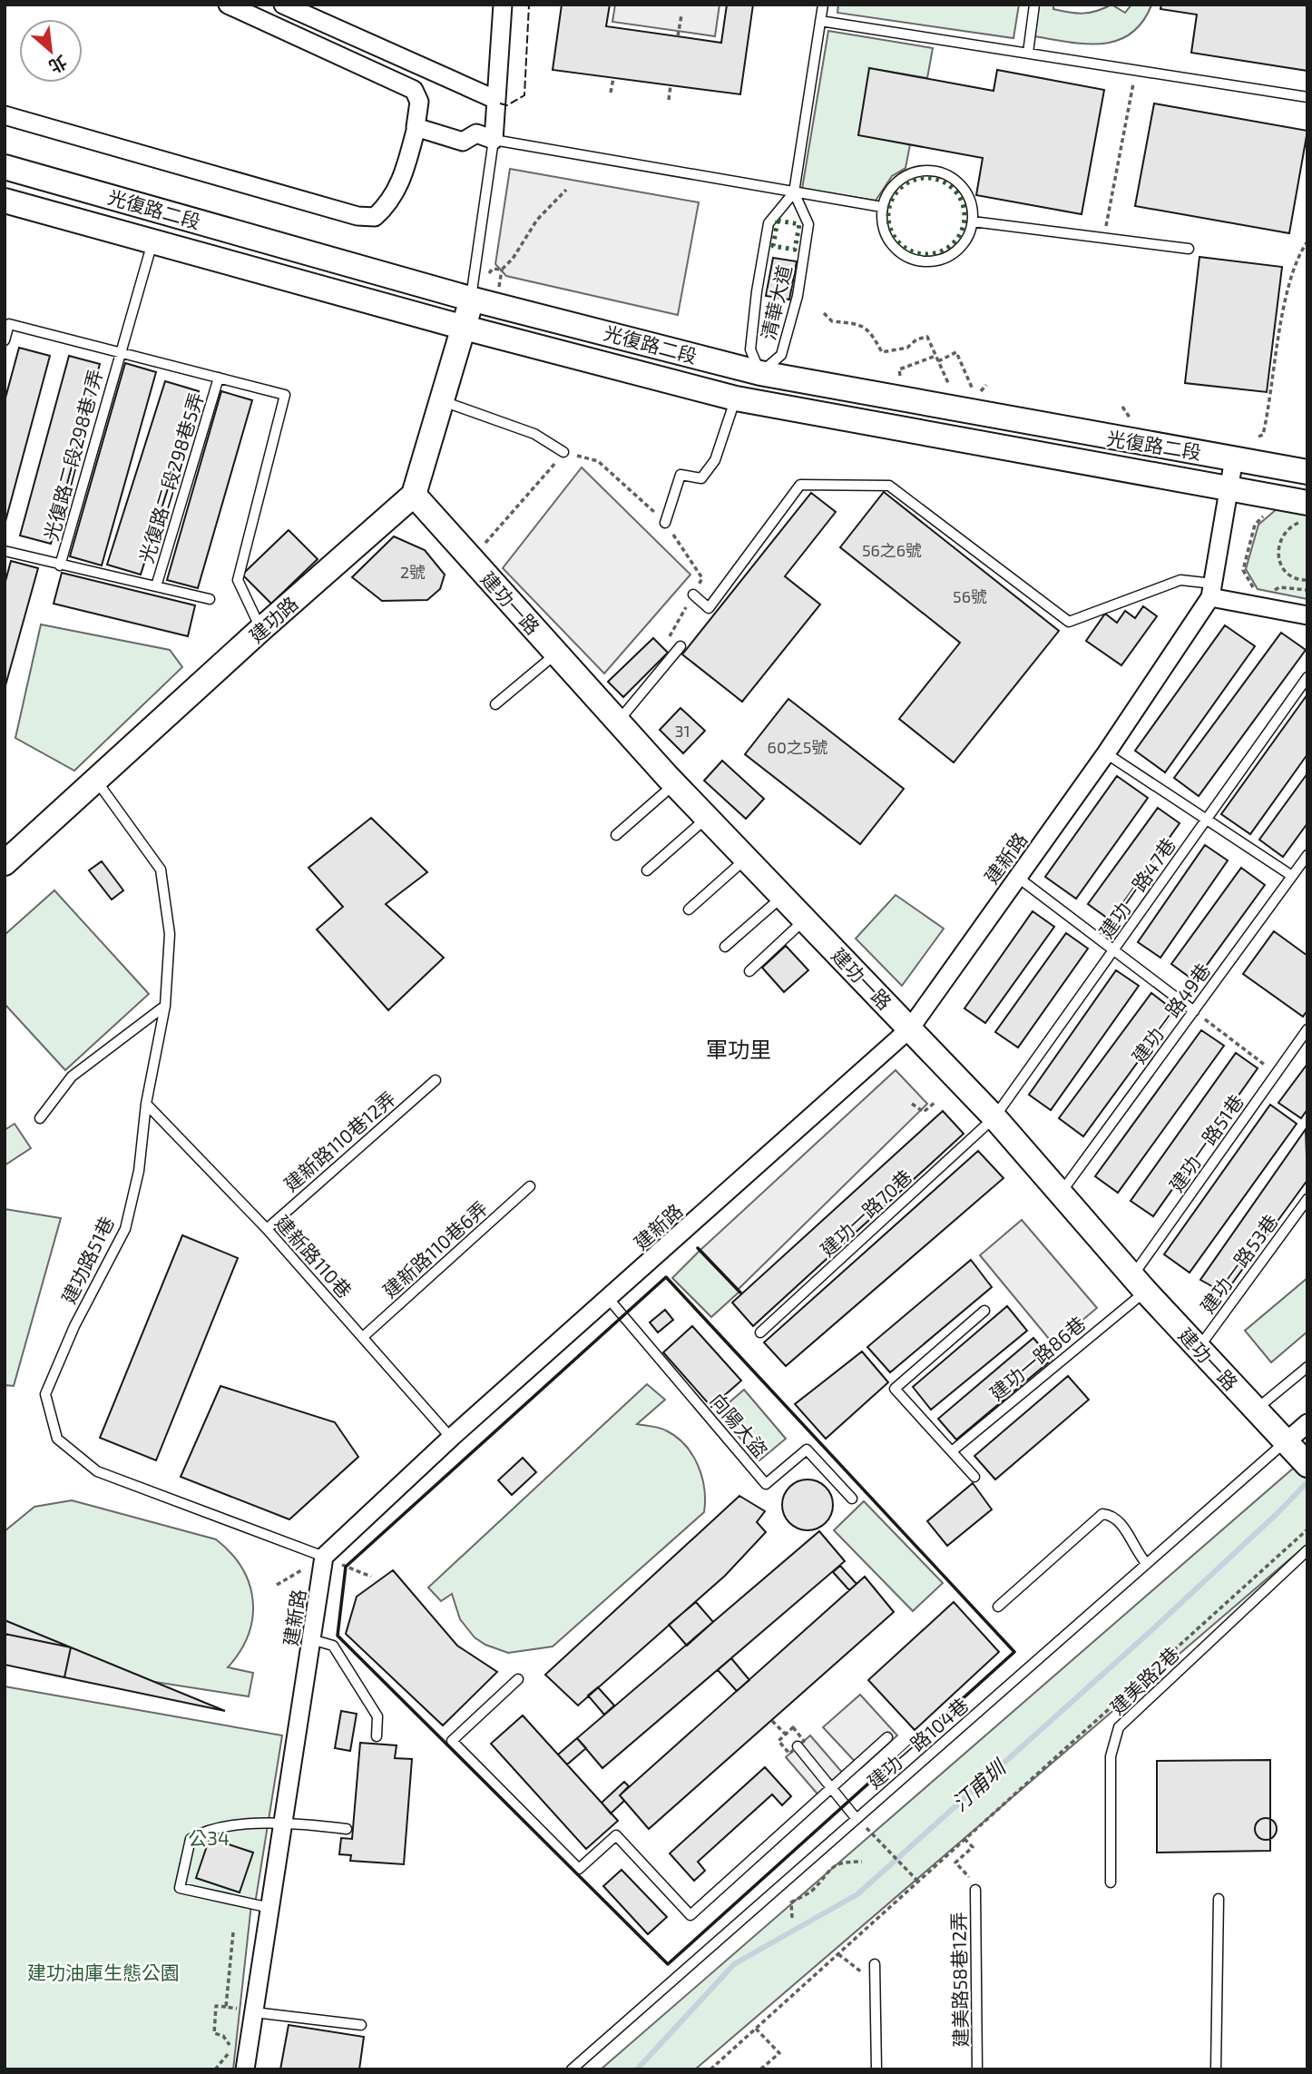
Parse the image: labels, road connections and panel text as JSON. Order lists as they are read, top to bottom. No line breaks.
{"streets":{"main road":["光復路二段","建功一路","建功路"],"street":["建新路"],"lane":["清華大道","光復路二段298巷7弄","光復路二段298巷5弄","建功一路47巷","建功一路49巷","建新路110巷12弄","建功一路51巷","建功一路70巷","建新路110巷6弄","建新路110巷","建功路51巷","建功一路53巷","建功一路86巷","向陽大盜","建美路2巷","建功一路104巷","建美路58巷12弄"]},"crossings":[["光復路二段","清華大道"],["光復路二段","光復路二段298巷7弄"],["光復路二段","建新路"],["建功一路","建功路"],["建功一路","建新路"],["建功一路","建功一路47巷"],["建功一路","建功一路49巷"],["建功一路","建功一路51巷"],["建功一路","建功一路70巷"],["建功一路","建功一路53巷"],["建功一路","建功一路86巷"],["建功一路","建功一路104巷"],["建功路","建功路51巷"],["建新路","建新路110巷"],["建新路","建功路51巷"],["建新路","向陽大盜"],["建功一路47巷","建功一路70巷"],["建新路110巷12弄","建新路110巷"],["建功一路51巷","建功一路86巷"],["建新路110巷6弄","建新路110巷"],["建新路110巷","建功路51巷"]],"districts":["軍功里"],"water":["汀甫圳"],"parks":["公34","建功油庫生態公園"],"house_numbers":["56之6號","2號","56號","31","60之5號"],"north":"bottom right"}
